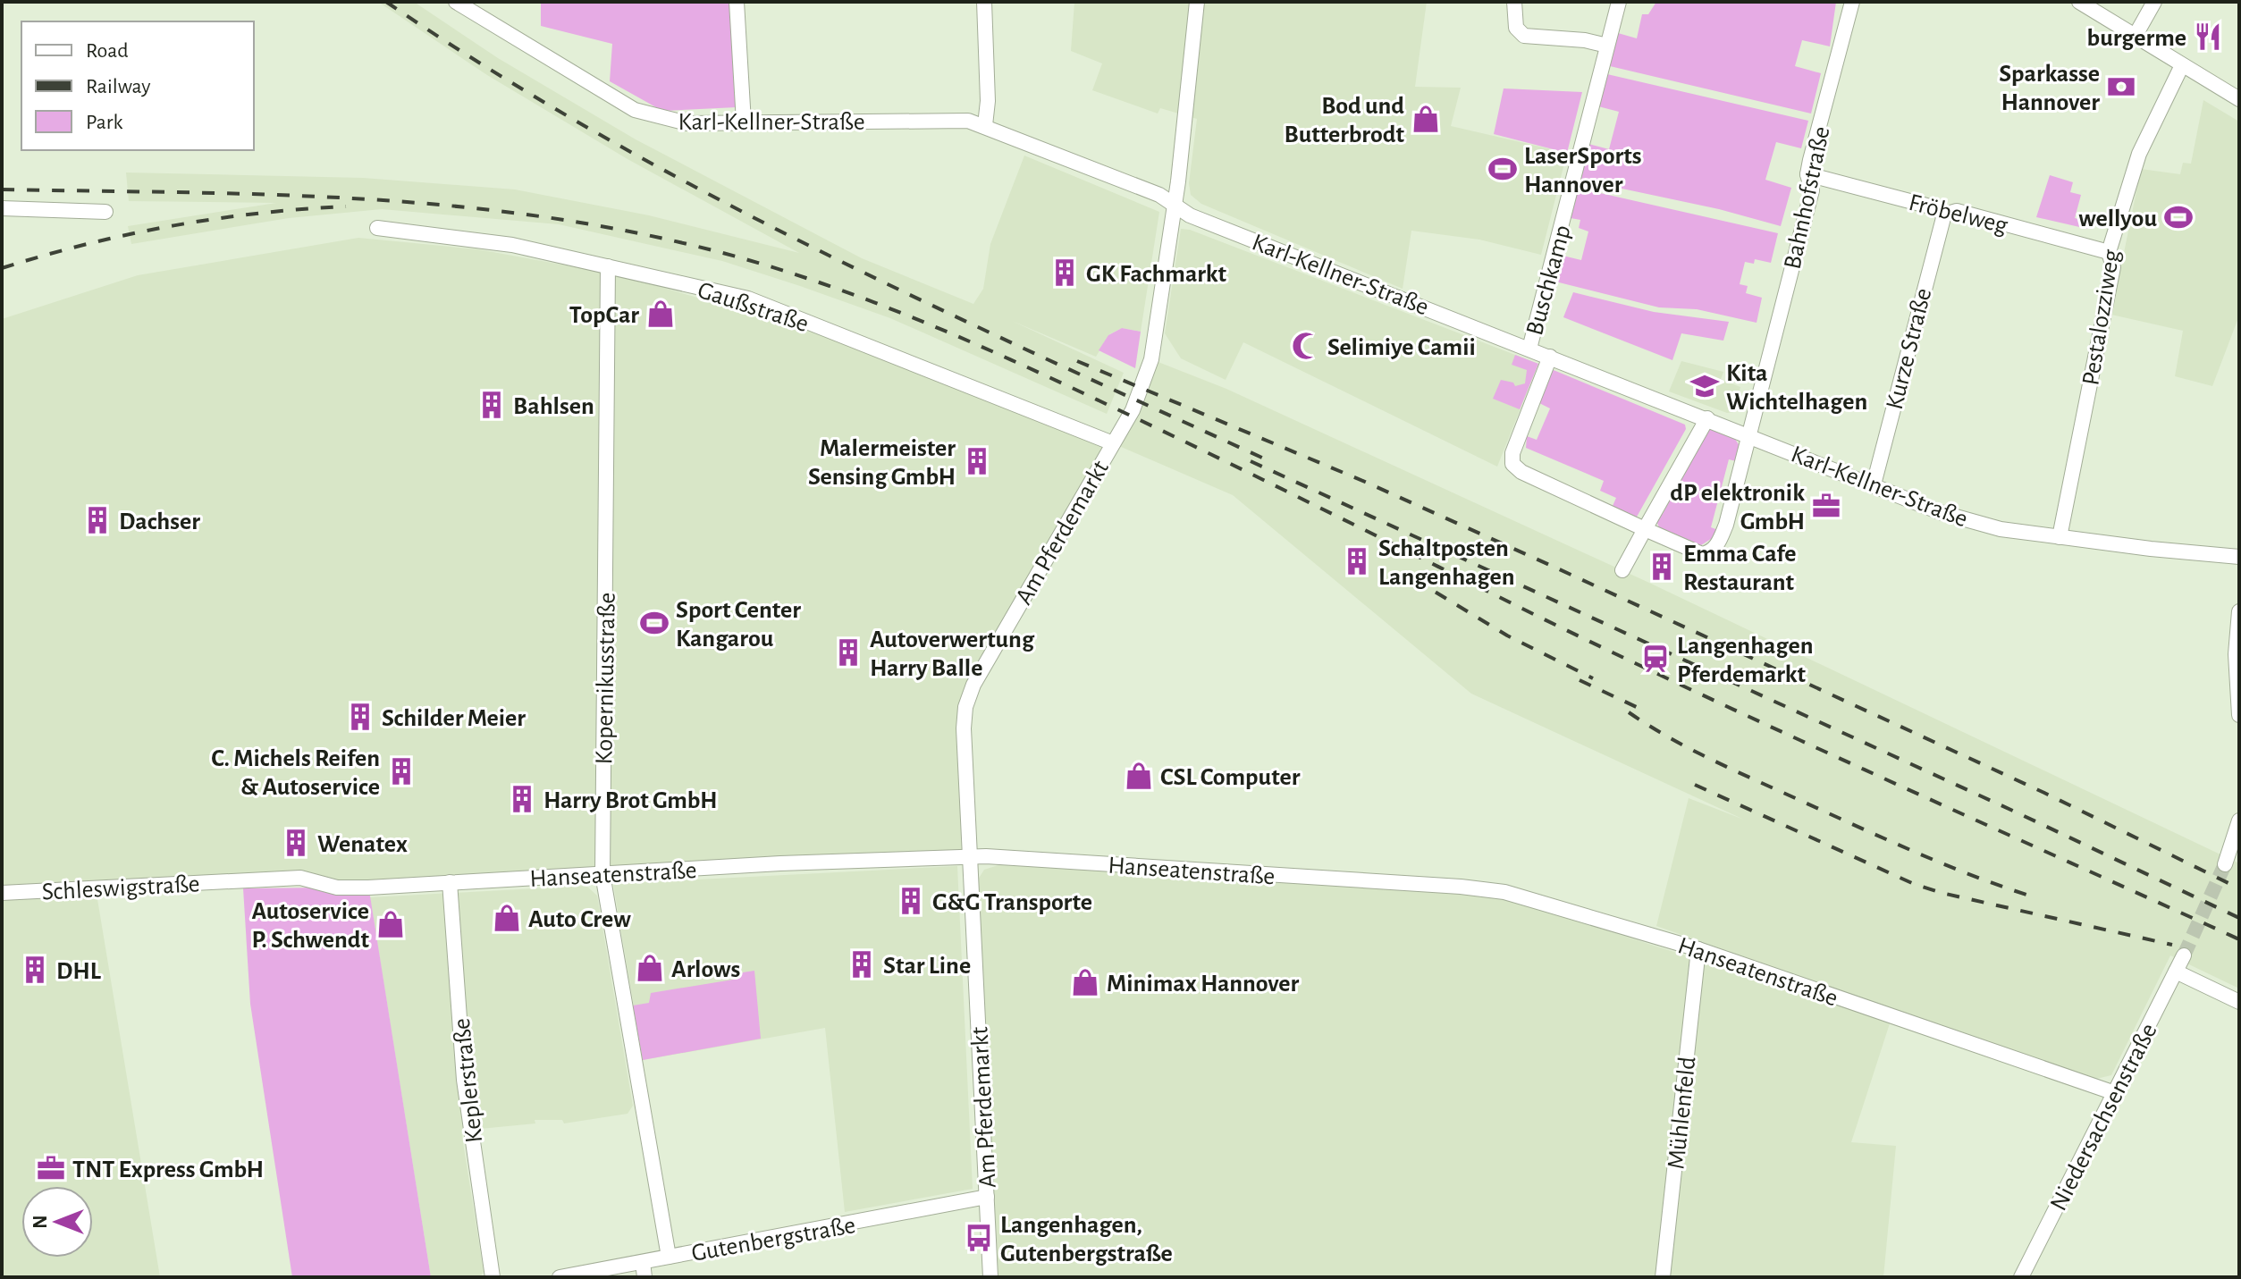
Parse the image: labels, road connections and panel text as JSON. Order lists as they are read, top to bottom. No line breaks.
{"streets":{"street":["Karl-Kellner-Straße","Bahnhofstraße","Fröbelweg","Buschkamp","Gaußstraße","Pestalozziweg","Kurze Straße","Am Pferdemarkt","Kopernikusstraße","Hanseatenstraße","Schleswigstraße","Keplerstraße","Mühlenfeld","Niedersachsenstraße","Gutenbergstraße"]},"crossings":[["Karl-Kellner-Straße","Bahnhofstraße"],["Karl-Kellner-Straße","Buschkamp"],["Karl-Kellner-Straße","Pestalozziweg"],["Karl-Kellner-Straße","Kurze Straße"],["Karl-Kellner-Straße","Am Pferdemarkt"],["Bahnhofstraße","Fröbelweg"],["Fröbelweg","Pestalozziweg"],["Fröbelweg","Kurze Straße"],["Gaußstraße","Am Pferdemarkt"],["Gaußstraße","Kopernikusstraße"],["Am Pferdemarkt","Hanseatenstraße"],["Am Pferdemarkt","Gutenbergstraße"],["Kopernikusstraße","Hanseatenstraße"],["Kopernikusstraße","Gutenbergstraße"],["Hanseatenstraße","Schleswigstraße"],["Hanseatenstraße","Keplerstraße"],["Hanseatenstraße","Mühlenfeld"],["Hanseatenstraße","Niedersachsenstraße"]],"places":{"restaurant":["burgerme"],"bank":["Sparkasse Hannover"],"shop":["Bod und Butterbrodt","TopCar","CSL Computer","Auto Crew","Autoservice P. Schwendt","Arlows","Minimax Hannover"],"sports":["LaserSports Hannover","wellyou","Sport Center Kangarou"],"building":["GK Fachmarkt","Bahlsen","Malermeister Sensing GmbH","Dachser","Schaltposten Langenhagen","Emma Cafe Restaurant","Autoverwertung Harry Balle","Schilder Meier","C. Michels Reifen & Autoservice","Harry Brot GmbH","Wenatex","G&G Transporte","Star Line","DHL"],"mosque":["Selimiye Camii"],"school or university":["Kita Wichtelhagen"],"office":["dP elektronik GmbH","TNT Express GmbH"],"station":["Langenhagen Pferdemarkt"],"bus stop":["Langenhagen, Gutenbergstraße"]},"legend":["Road","Railway","Park"],"north":"left"}
